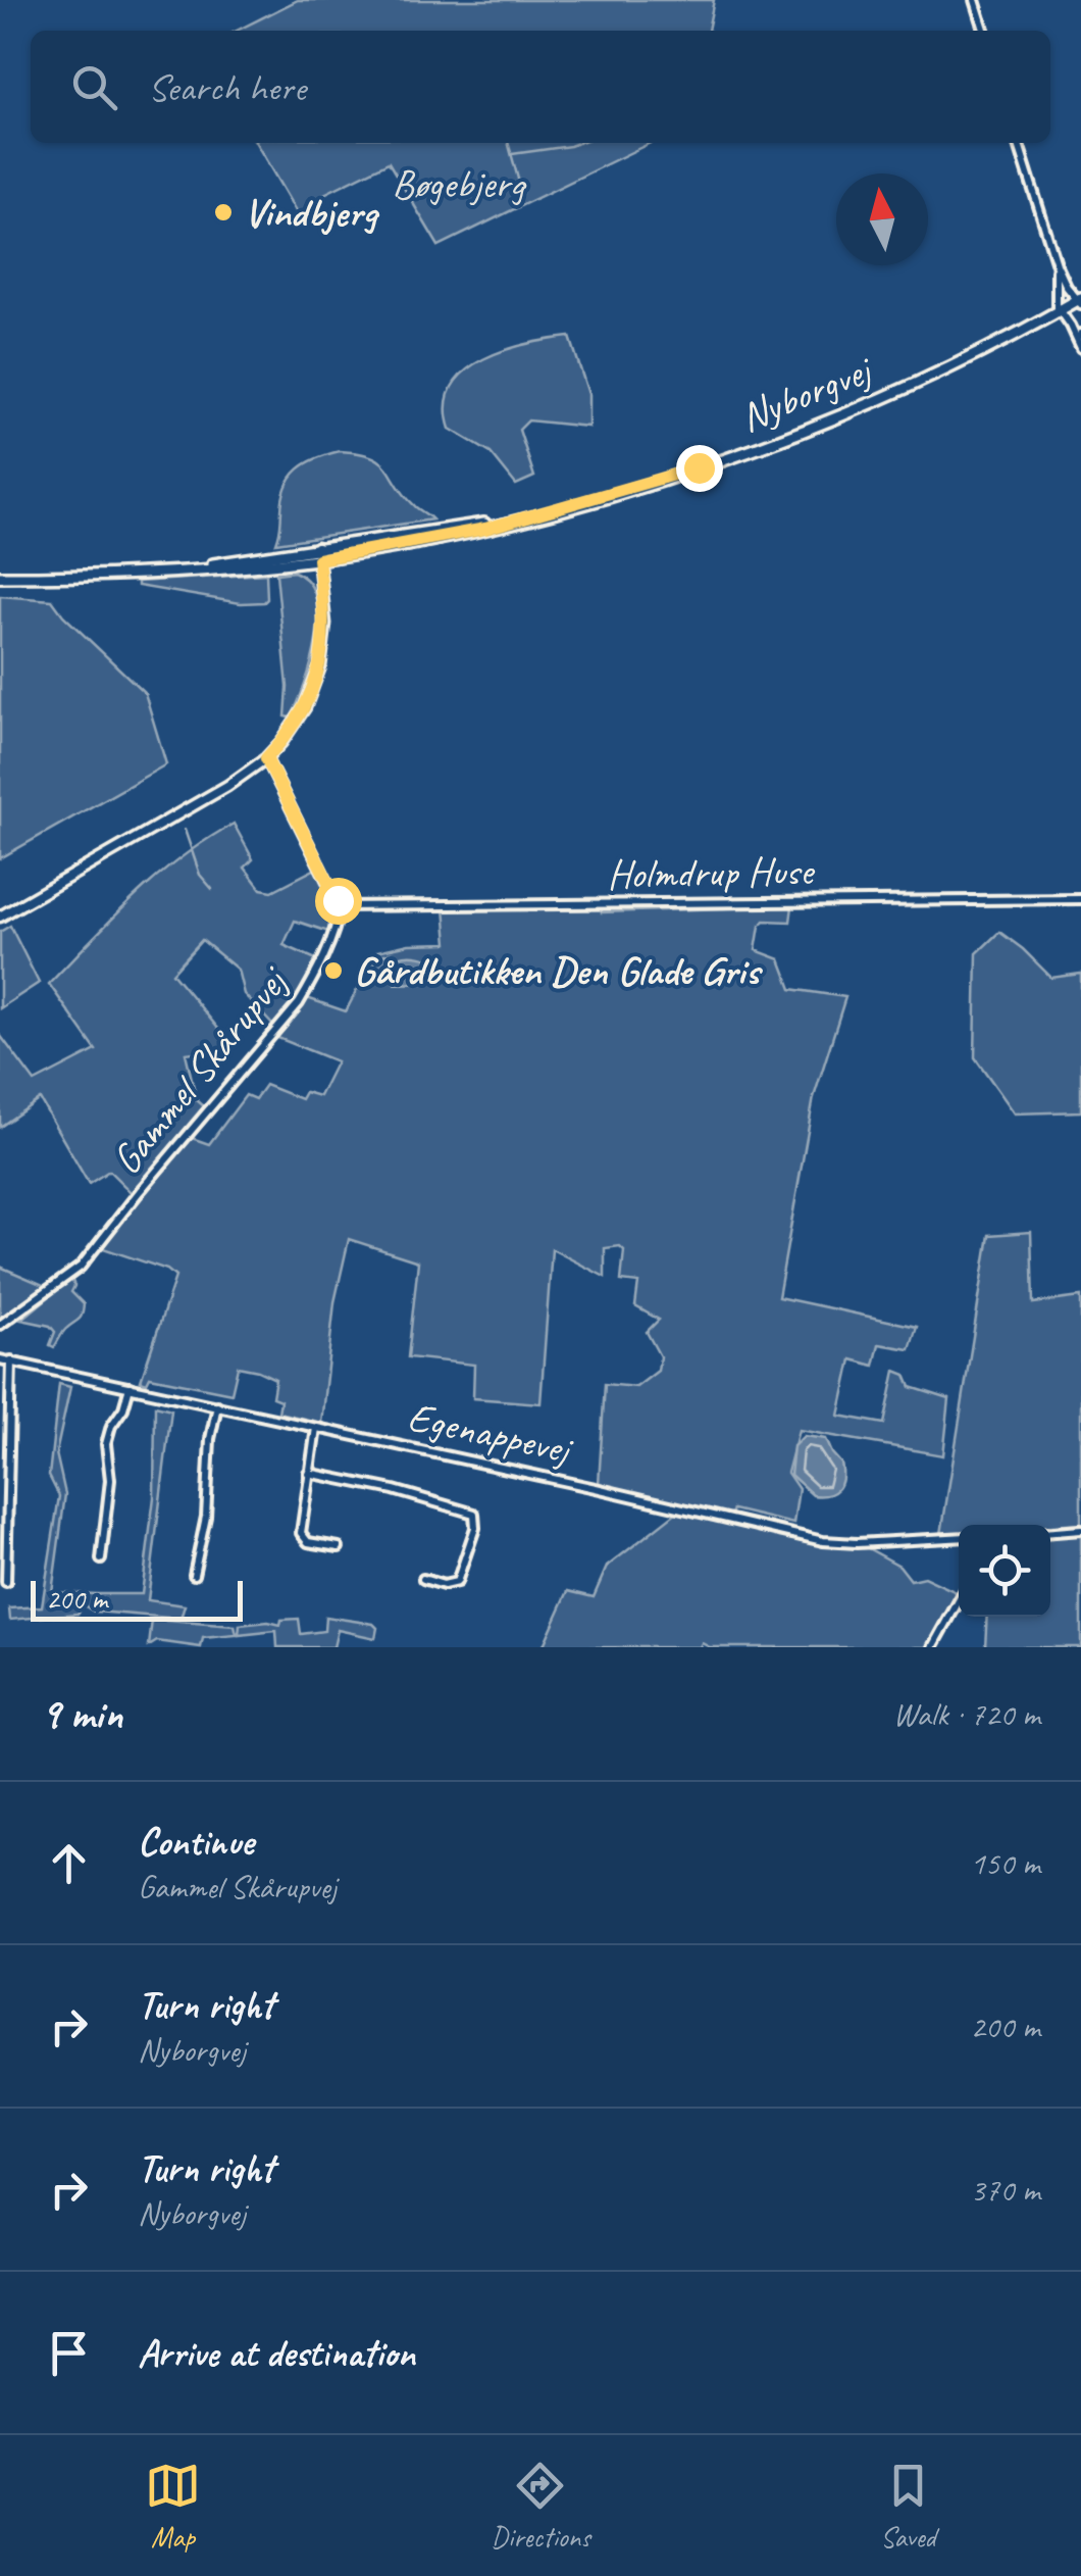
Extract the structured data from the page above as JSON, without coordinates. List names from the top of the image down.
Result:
{
  "streets": {
    "main road": ["Nyborgvej"],
    "street": ["Holmdrup Huse", "Gammel Skårupvej", "Egenappevej"]
  },
  "crossings": [
    ["Holmdrup Huse", "Gammel Skårupvej"]
  ],
  "parks": ["Bøgebjerg"],
  "places": ["Vindbjerg", "Gårdbutikken Den Glade Gris"],
  "scale_bar": "200 m",
  "north": "top",
  "page": {
    "search": "Search here",
    "scale": "200 m",
    "heading": ["9 min", "Walk · 720 m"],
    "list": [
      ["Continue", "Gammel Skårupvej", "150 m"],
      ["Turn right", "Nyborgvej", "200 m"],
      ["Turn right", "Nyborgvej", "370 m"],
      "Arrive at destination"
    ],
    "nav": ["Map", "Directions", "Saved"]
  }
}
